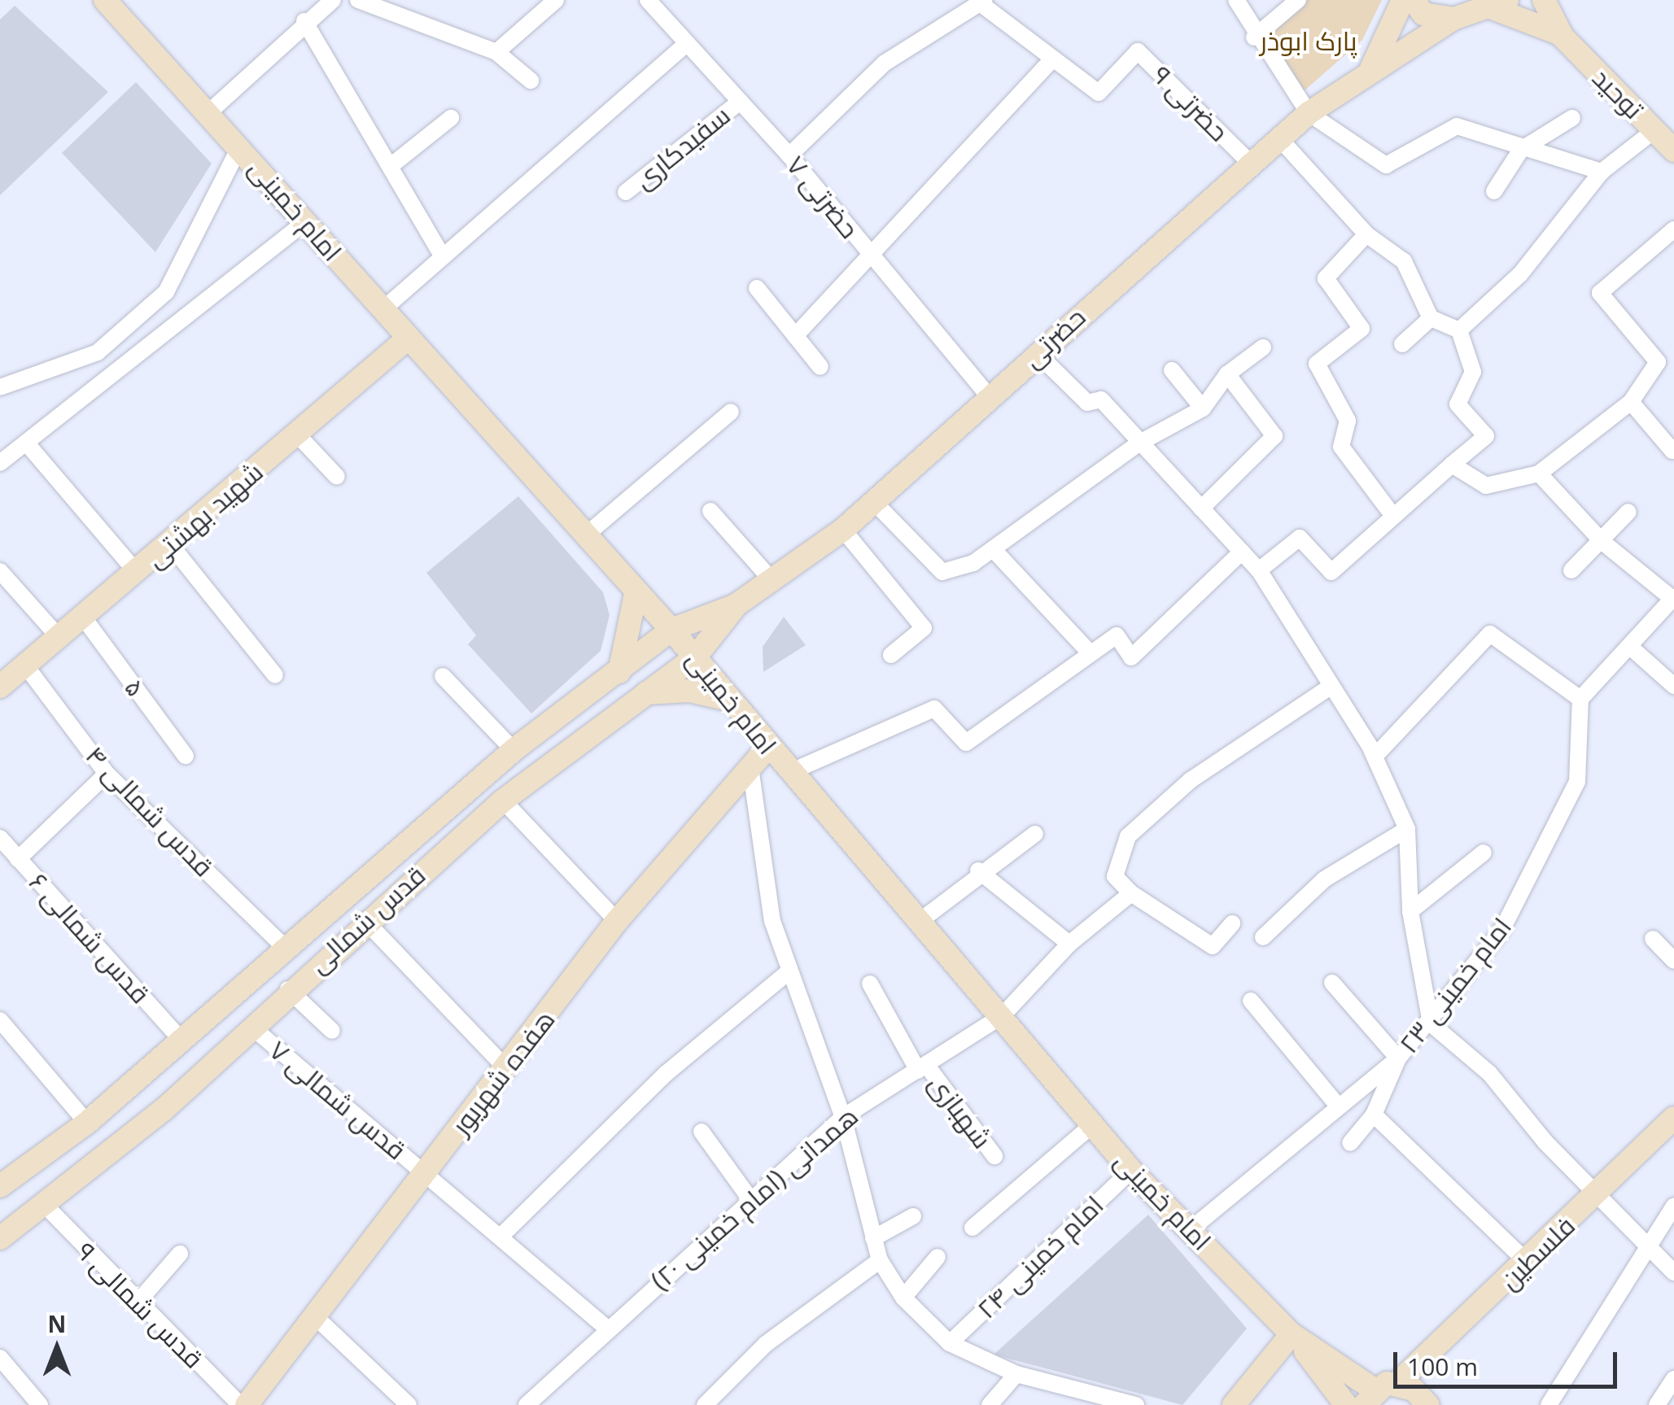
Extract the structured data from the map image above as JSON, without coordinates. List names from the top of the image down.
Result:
{
  "streets": {
    "main road": [
      "توحید",
      "امام خمینی",
      "حضرتی",
      "شهید بهشتی",
      "قدس شمالی",
      "هفده شهریور",
      "فلسطین"
    ],
    "street": [
      "حضرتی ۹",
      "سفیدکاری",
      "حضرتی ۷",
      "۵",
      "قدس شمالی ۴",
      "قدس شمالی ۶",
      "امام خمینی ۲۳",
      "۷ قدس شمالی",
      "شهبازی",
      "همدانی (امام خمینی ۲۰)",
      "امام خمینی ۲۴",
      "قدس شمالی ۹"
    ]
  },
  "crossings": [
    ["توحید", "حضرتی"],
    ["حضرتی ۹", "حضرتی"],
    ["سفیدکاری", "حضرتی ۷"],
    ["حضرتی ۷", "حضرتی"],
    ["امام خمینی", "شهید بهشتی"],
    ["امام خمینی", "قدس شمالی"],
    ["امام خمینی", "امام خمینی ۲۳"],
    ["امام خمینی", "هفده شهریور"],
    ["امام خمینی", "همدانی (امام خمینی ۲۰)"],
    ["امام خمینی", "امام خمینی ۲۴"],
    ["حضرتی", "قدس شمالی"],
    ["شهید بهشتی", "۵"],
    ["شهید بهشتی", "قدس شمالی ۴"],
    ["قدس شمالی ۴", "قدس شمالی"],
    ["قدس شمالی", "قدس شمالی ۶"],
    ["قدس شمالی", "۷ قدس شمالی"],
    ["قدس شمالی", "قدس شمالی ۹"],
    ["هفده شهریور", "۷ قدس شمالی"],
    ["۷ قدس شمالی", "همدانی (امام خمینی ۲۰)"],
    ["شهبازی", "همدانی (امام خمینی ۲۰)"]
  ],
  "parks": ["پارک ابوذر"],
  "scale_bar": "100 m",
  "north": "top"
}
